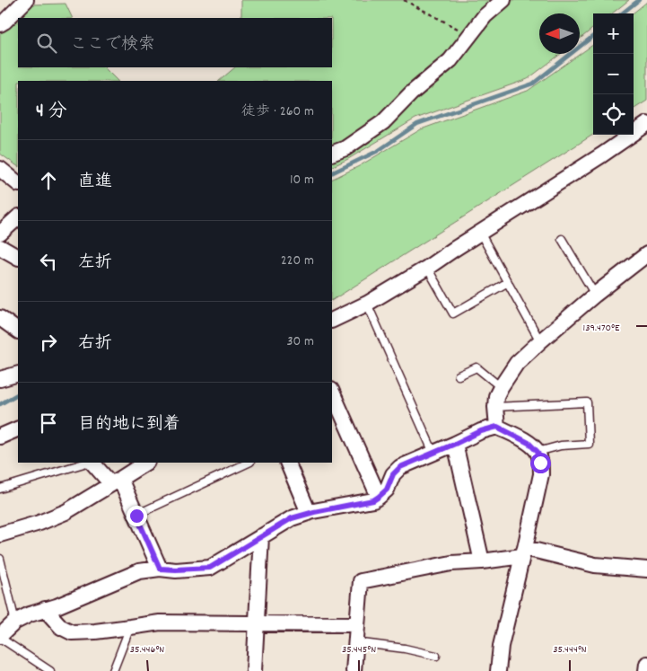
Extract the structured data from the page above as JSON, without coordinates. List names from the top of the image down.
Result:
{
  "north": "left",
  "page": {
    "map_buttons": ["+", "−"],
    "search": "ここで検索",
    "heading": ["4 分", "徒歩 · 260 m"],
    "list": [
      ["直進", "10 m"],
      ["左折", "220 m"],
      ["右折", "30 m"],
      "目的地に到着"
    ]
  },
  "coordinates": [
    "139.470°E",
    "35.446°N",
    "35.445°N",
    "35.444°N"
  ]
}
